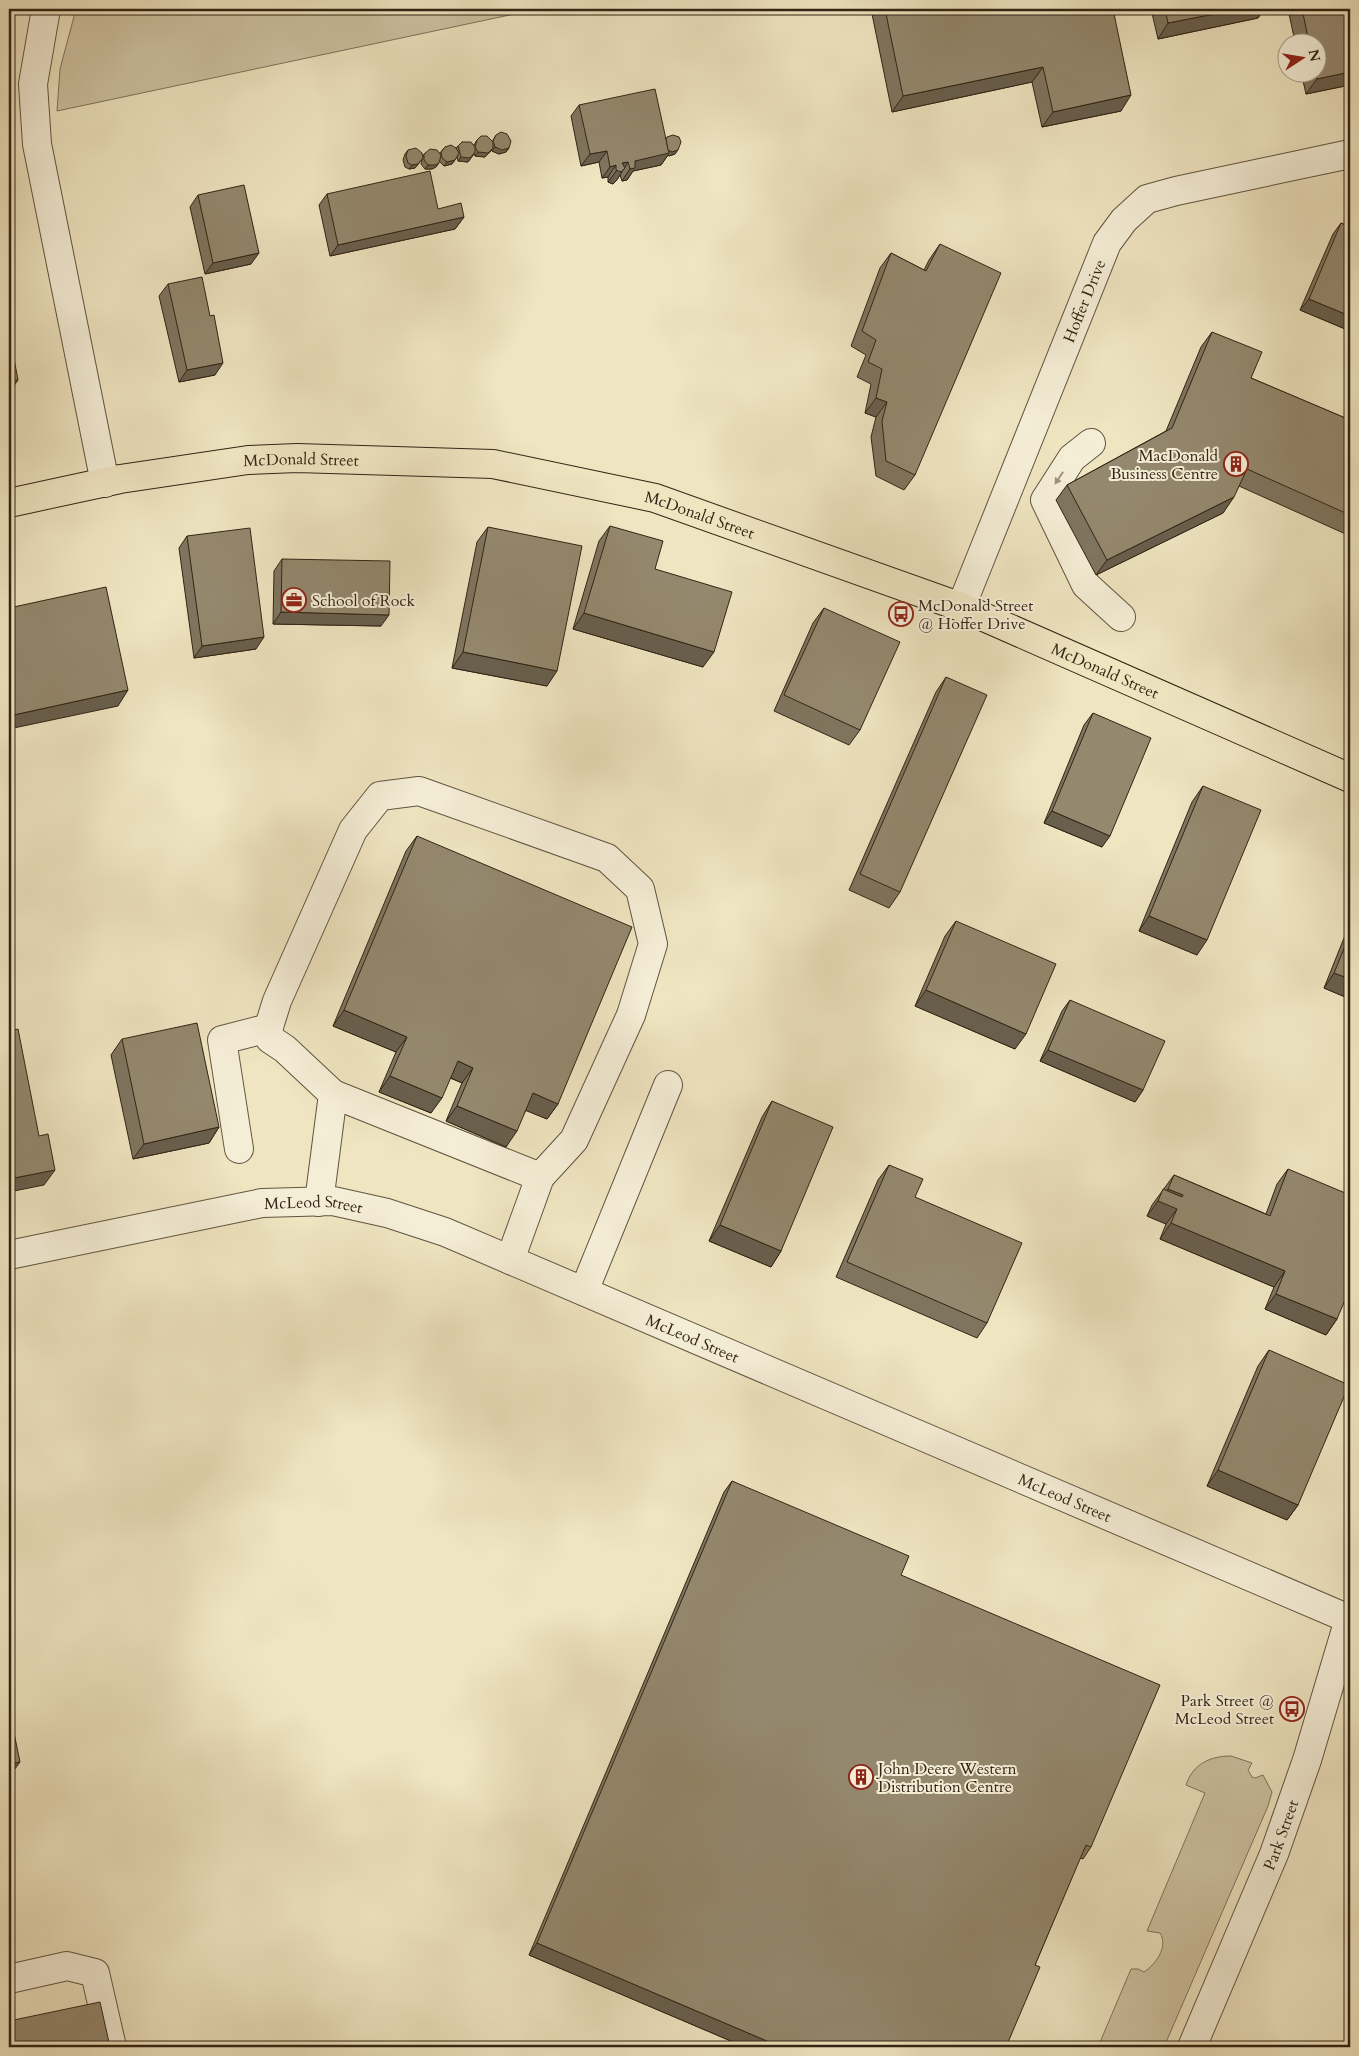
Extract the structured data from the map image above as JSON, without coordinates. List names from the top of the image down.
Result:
{
  "streets": {
    "main road": ["McDonald Street"],
    "street": ["Hoffer Drive", "McLeod Street", "Park Street"]
  },
  "crossings": [
    ["Hoffer Drive", "McDonald Street"],
    ["McLeod Street", "Park Street"]
  ],
  "places": {
    "building": ["MacDonald Business Centre", "John Deere Western Distribution Centre"],
    "office": ["School of Rock"],
    "bus stop": ["McDonald Street @ Hoffer Drive", "Park Street @ McLeod Street"]
  },
  "north": "right"
}
